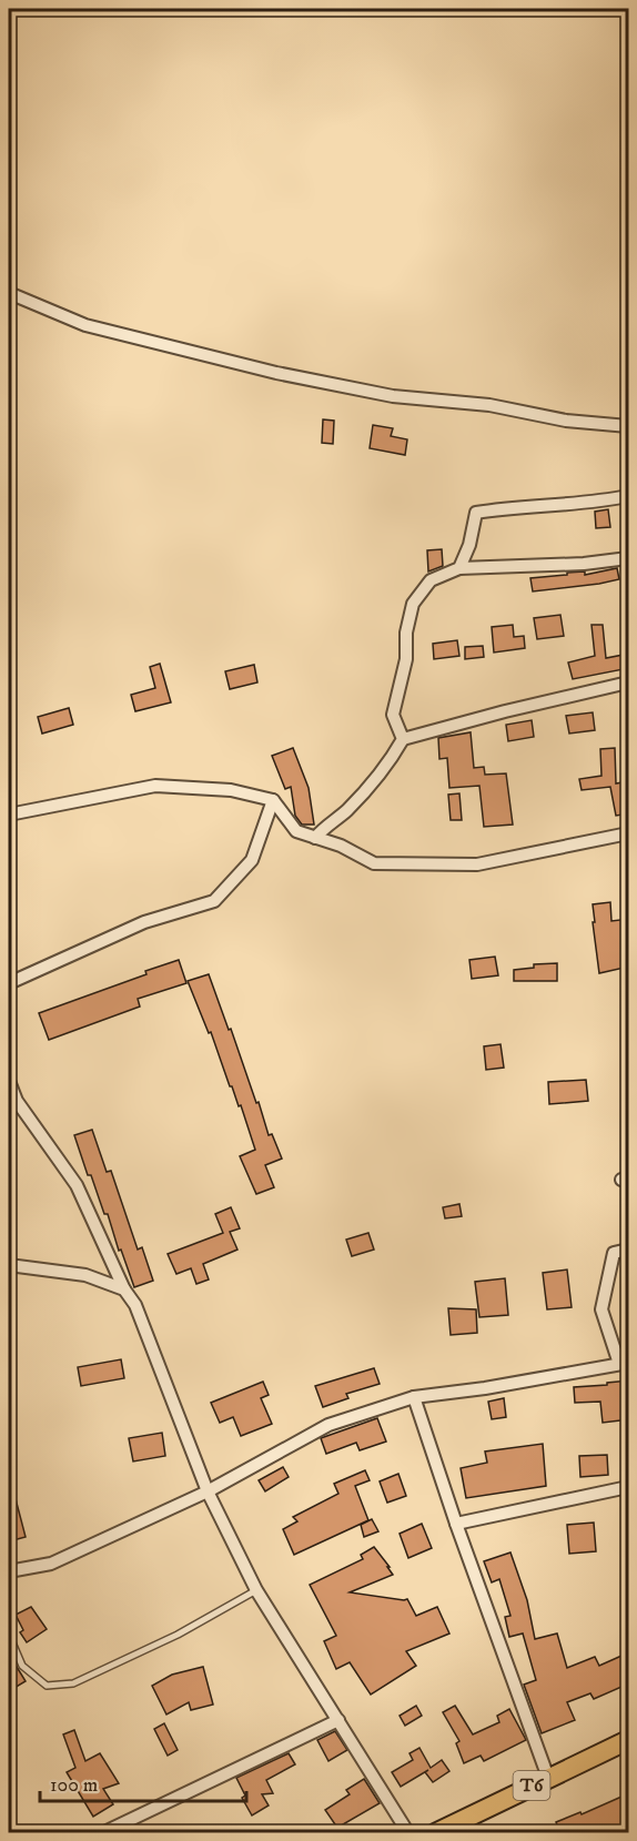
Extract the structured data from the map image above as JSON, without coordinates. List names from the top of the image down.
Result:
{
  "streets": {
    "highway": ["T6"]
  },
  "scale_bar": "100 m"
}
